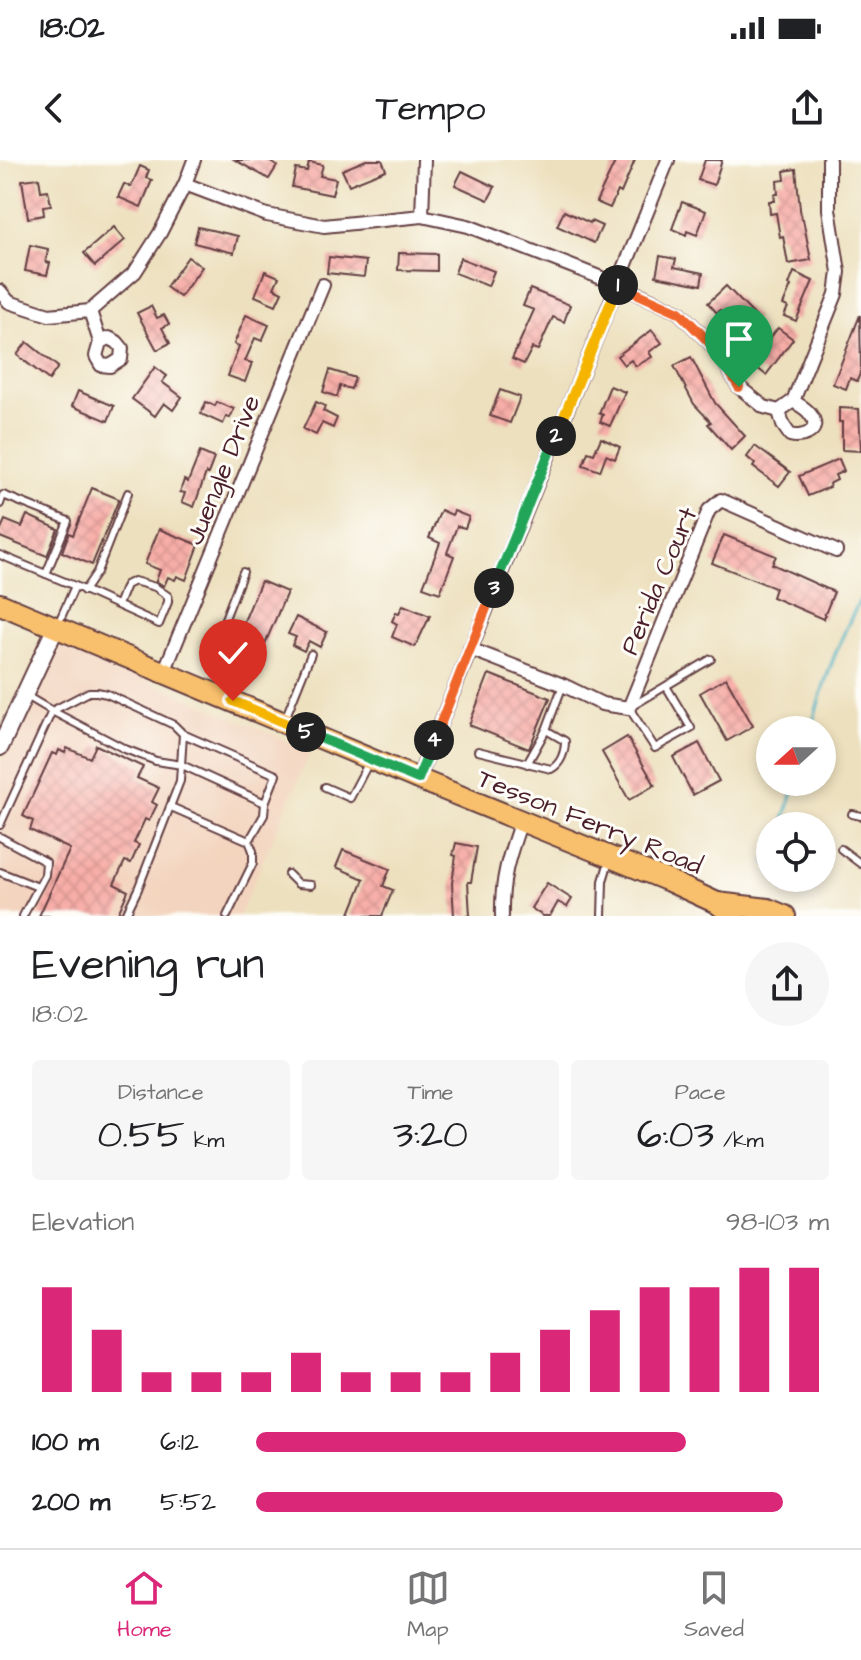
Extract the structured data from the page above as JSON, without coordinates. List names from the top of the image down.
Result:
{
  "streets": {
    "main road": ["Tesson Ferry Road"],
    "street": ["Juengle Drive", "Perida Court"]
  },
  "crossings": [
    ["Juengle Drive", "Tesson Ferry Road"]
  ],
  "north": "left",
  "page": {
    "status": "18:02",
    "header": "Tempo",
    "pins": [
      "1",
      "2",
      "3",
      "5",
      "4"
    ],
    "heading": ["Evening run", "18:02"],
    "stats": [
      ["Distance", "0.55 km"],
      ["Time", "3:20"],
      ["Pace", "6:03 /km"]
    ],
    "chart": ["Elevation", "98–103 m"],
    "list": [
      {
        "name": "100 m",
        "note": "6:12"
      },
      {
        "name": "200 m",
        "note": "5:52"
      }
    ],
    "tabs": ["Home", "Map", "Saved"]
  }
}
